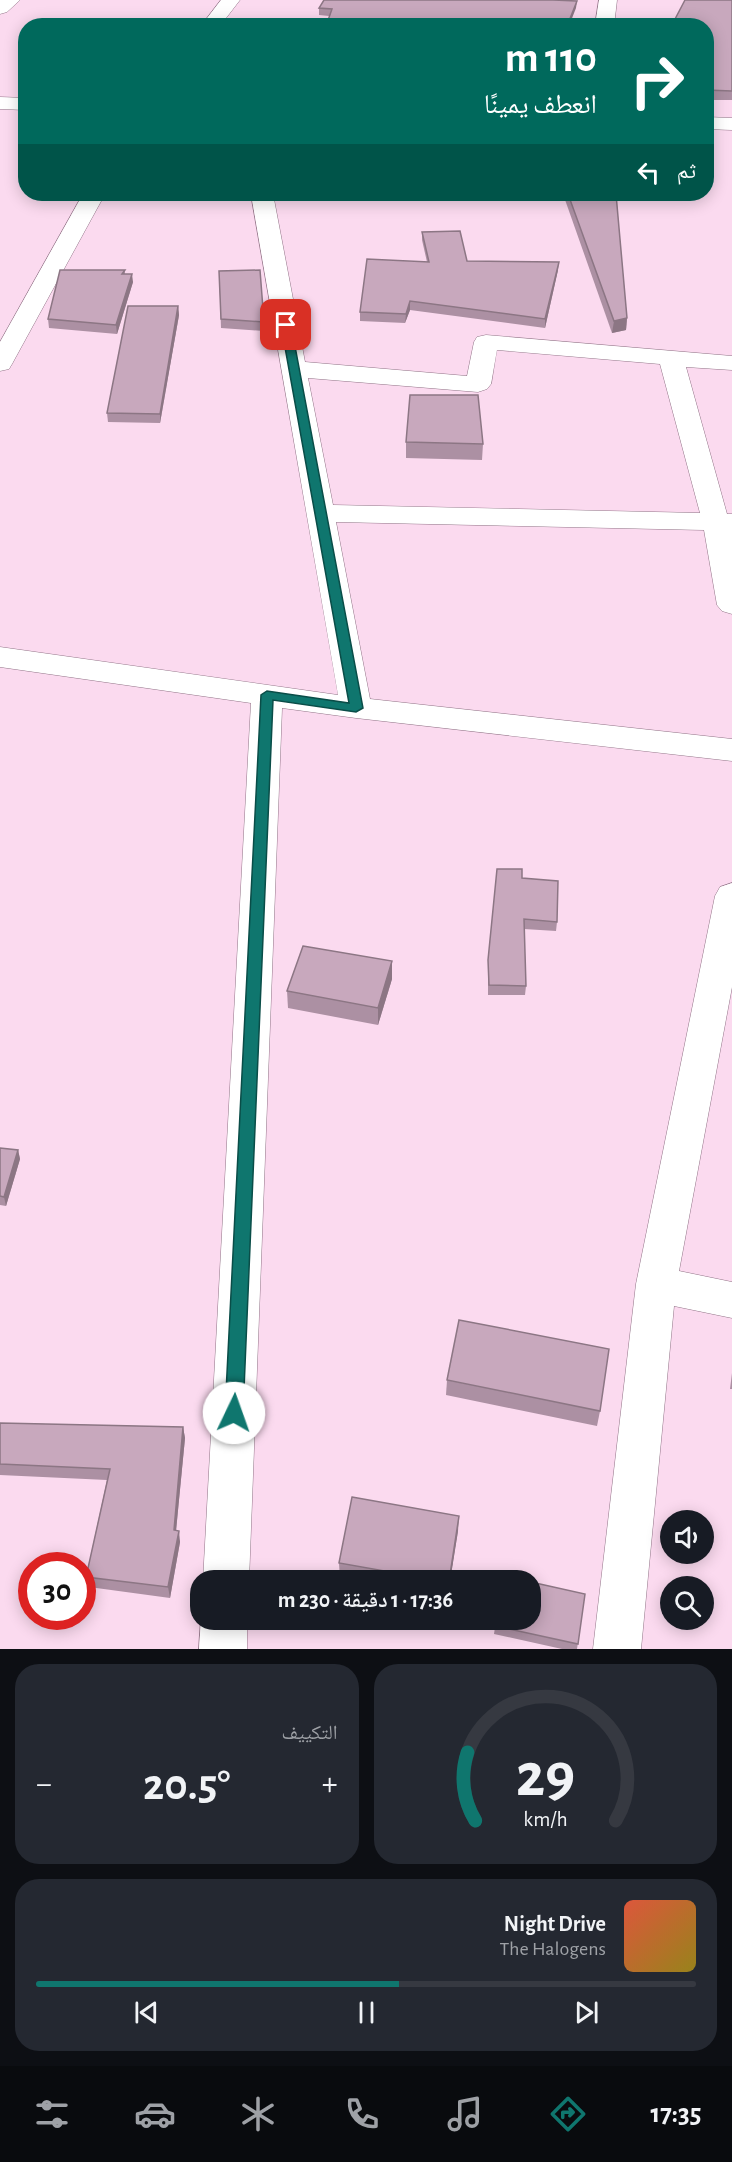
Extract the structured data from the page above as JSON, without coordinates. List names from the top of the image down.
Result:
{
  "page": {
    "turn": ["110 m", "انعطف يمينًا"],
    "then": "ثم",
    "limit": "30",
    "trip": "17:36 · 1 دقيقة · 230 m",
    "tile": "التكييف",
    "heat": ["−", "20.5°", "+"],
    "song": ["Night Drive", "The Halogens"],
    "tabs": "17:35",
    "gauge": ["29", "km/h"]
  }
}
